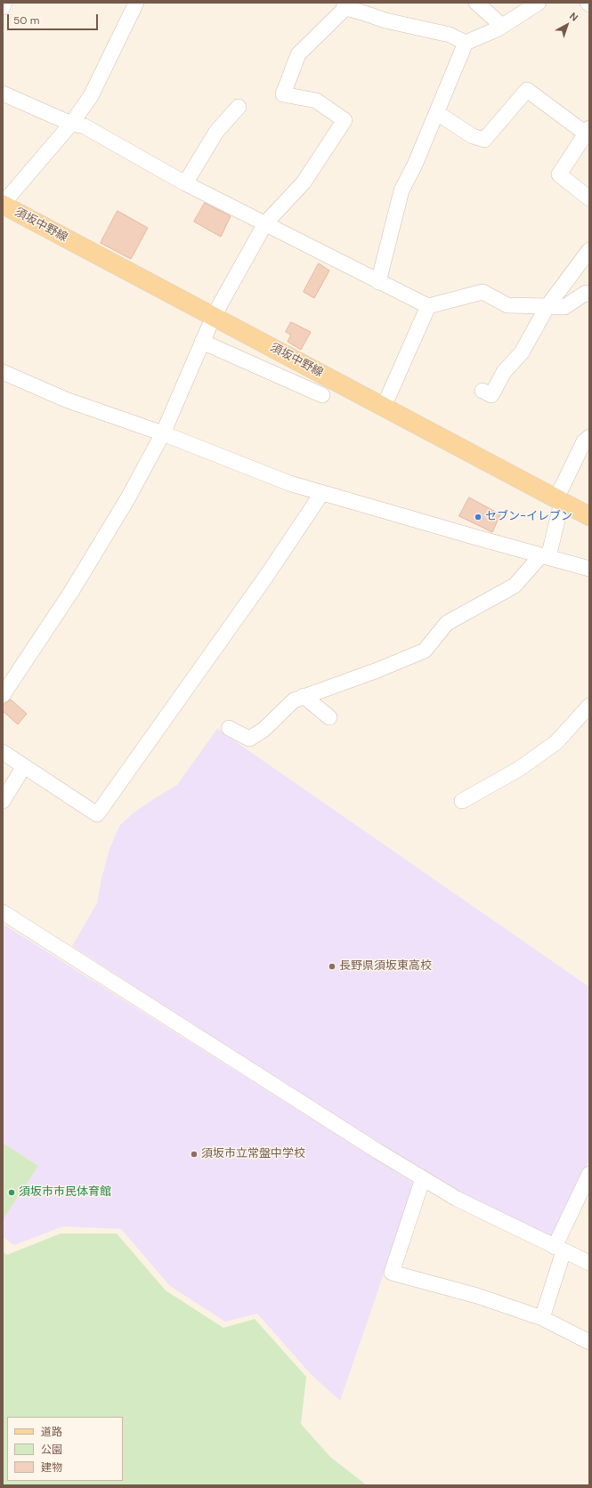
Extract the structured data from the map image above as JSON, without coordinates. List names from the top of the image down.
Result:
{
  "streets": {
    "main road": ["須坂中野線"]
  },
  "places": [
    "セブン-イレブン",
    "長野県須坂東高校",
    "須坂市立常盤中学校",
    "須坂市市民体育館"
  ],
  "legend": ["道路", "公園", "建物"],
  "scale_bar": "50 m",
  "north": "top right"
}
